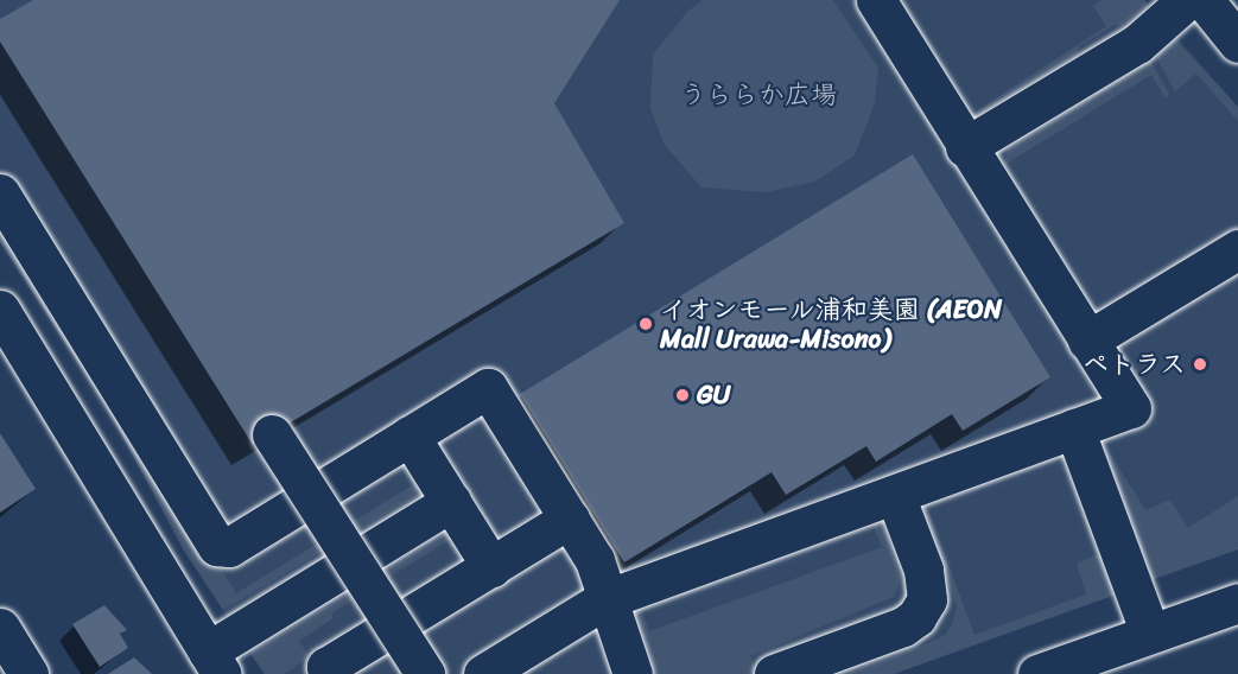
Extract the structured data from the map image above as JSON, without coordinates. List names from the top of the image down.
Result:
{
  "parks": ["うららか広場"],
  "places": ["イオンモール浦和美園 (AEON Mall Urawa-Misono)", "ペトラス", "GU"]
}
